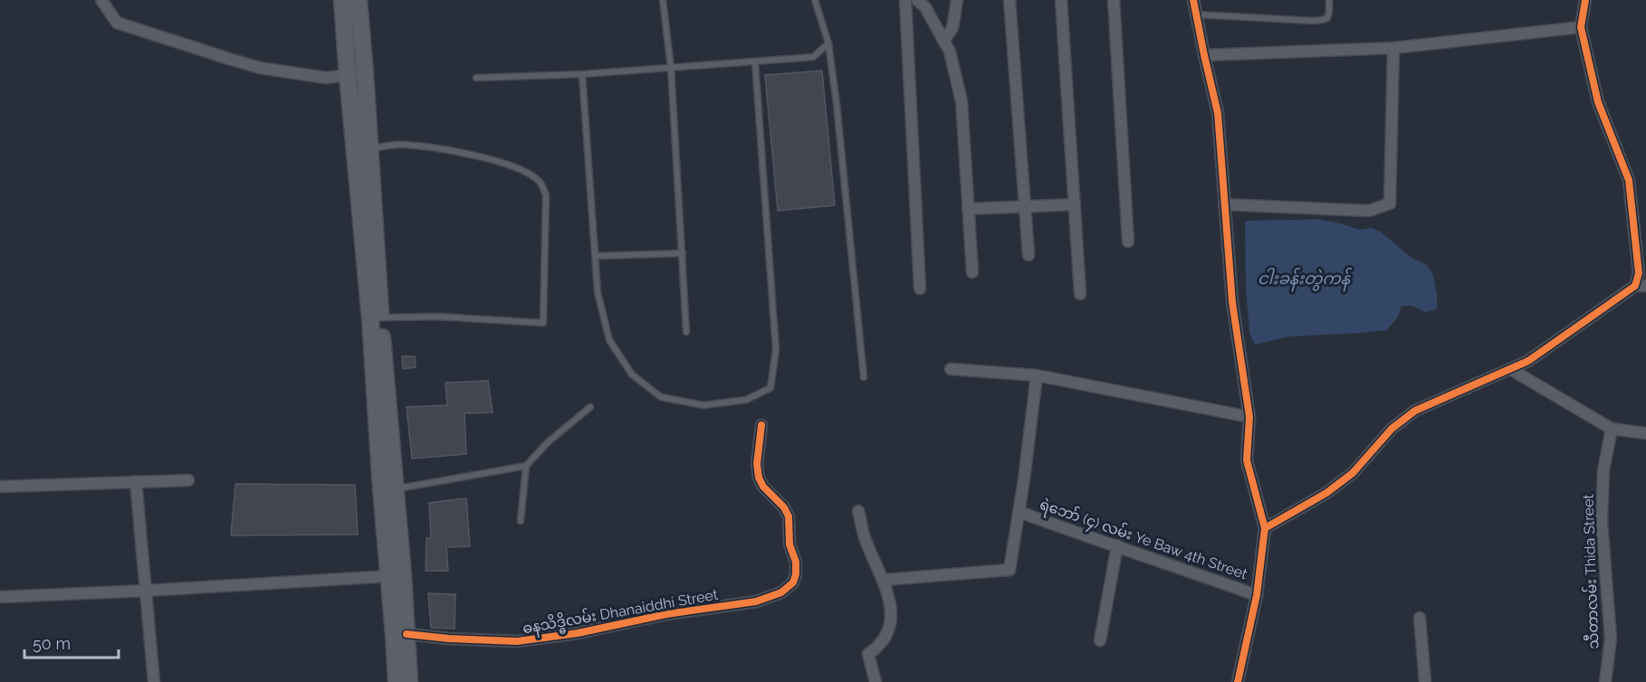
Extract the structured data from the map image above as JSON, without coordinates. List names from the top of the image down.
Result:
{
  "streets": {
    "street": ["ရဲဘော် (၄) လမ်း Ye Baw 4th Street", "သီတာလမ်း Thida Street", "ဓနသိဒ္ဓိလမ်း Dhanaiddhi Street"]
  },
  "water": ["ငါးခန်းတွဲကန်"],
  "scale_bar": "50 m"
}
